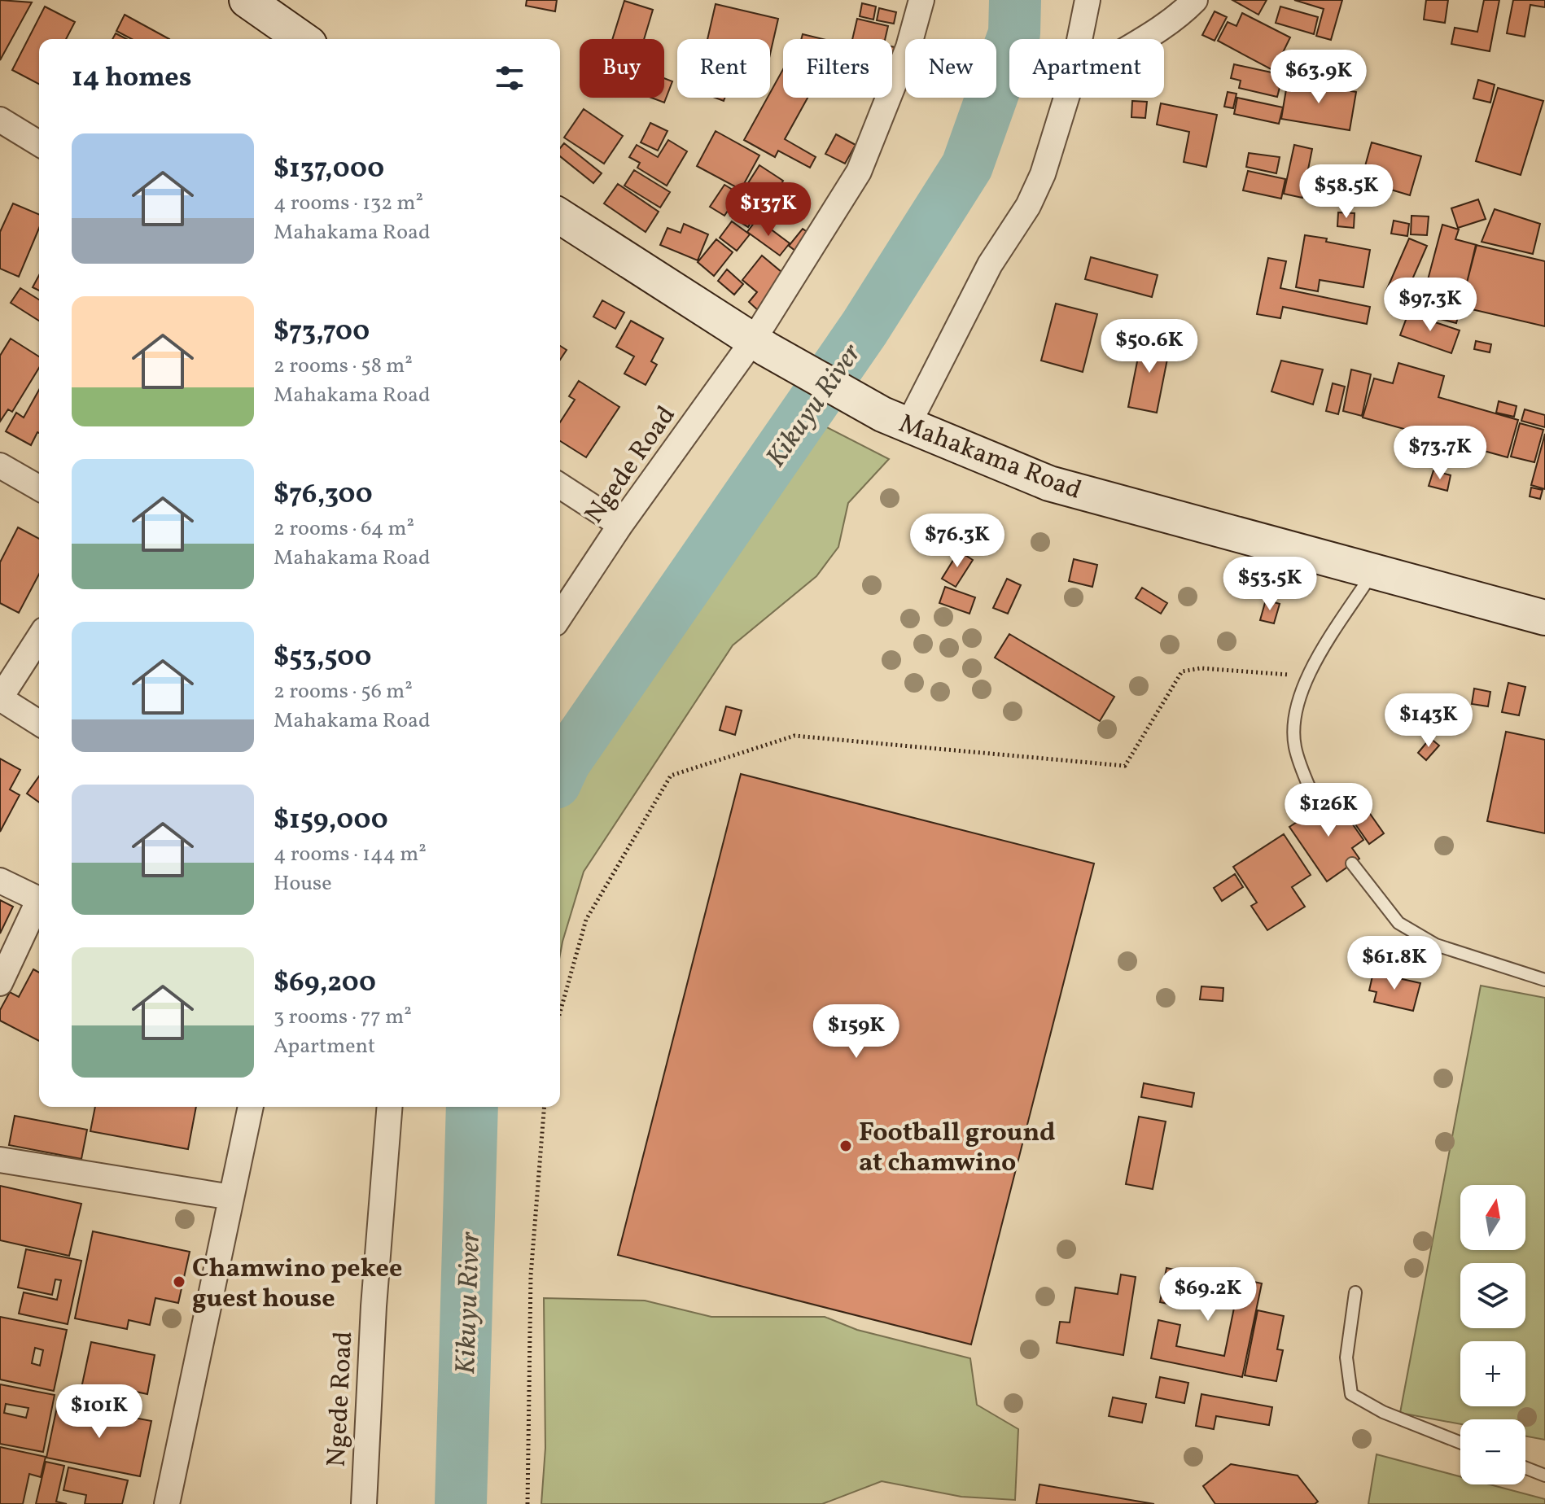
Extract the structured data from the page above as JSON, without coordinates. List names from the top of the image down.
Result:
{
  "streets": {
    "street": ["Mahakama Road", "Ngede Road"]
  },
  "crossings": [
    ["Mahakama Road", "Ngede Road"]
  ],
  "water": ["Kikuyu River"],
  "places": ["Football ground at chamwino", "Chamwino pekee guest house"],
  "north": "top",
  "page": {
    "chip": [
      "Buy",
      "Rent",
      "Filters",
      "New",
      "Apartment"
    ],
    "heading": "14 homes",
    "price": [
      "$63.9K",
      "$58.5K",
      "$137K",
      "$97.3K",
      "$50.6K",
      "$73.7K",
      "$76.3K",
      "$53.5K",
      "$143K",
      "$126K",
      "$61.8K",
      "$159K",
      "$69.2K",
      "$101K"
    ],
    "list": [
      {
        "name": "$137,000",
        "note": "4 rooms · 132 m² · Mahakama Road"
      },
      {
        "name": "$73,700",
        "note": "2 rooms · 58 m² · Mahakama Road"
      },
      {
        "name": "$76,300",
        "note": "2 rooms · 64 m² · Mahakama Road"
      },
      {
        "name": "$53,500",
        "note": "2 rooms · 56 m² · Mahakama Road"
      },
      {
        "name": "$159,000",
        "note": "4 rooms · 144 m² · House"
      },
      {
        "name": "$69,200",
        "note": "3 rooms · 77 m² · Apartment"
      }
    ],
    "map_buttons": ["+", "−"]
  }
}
